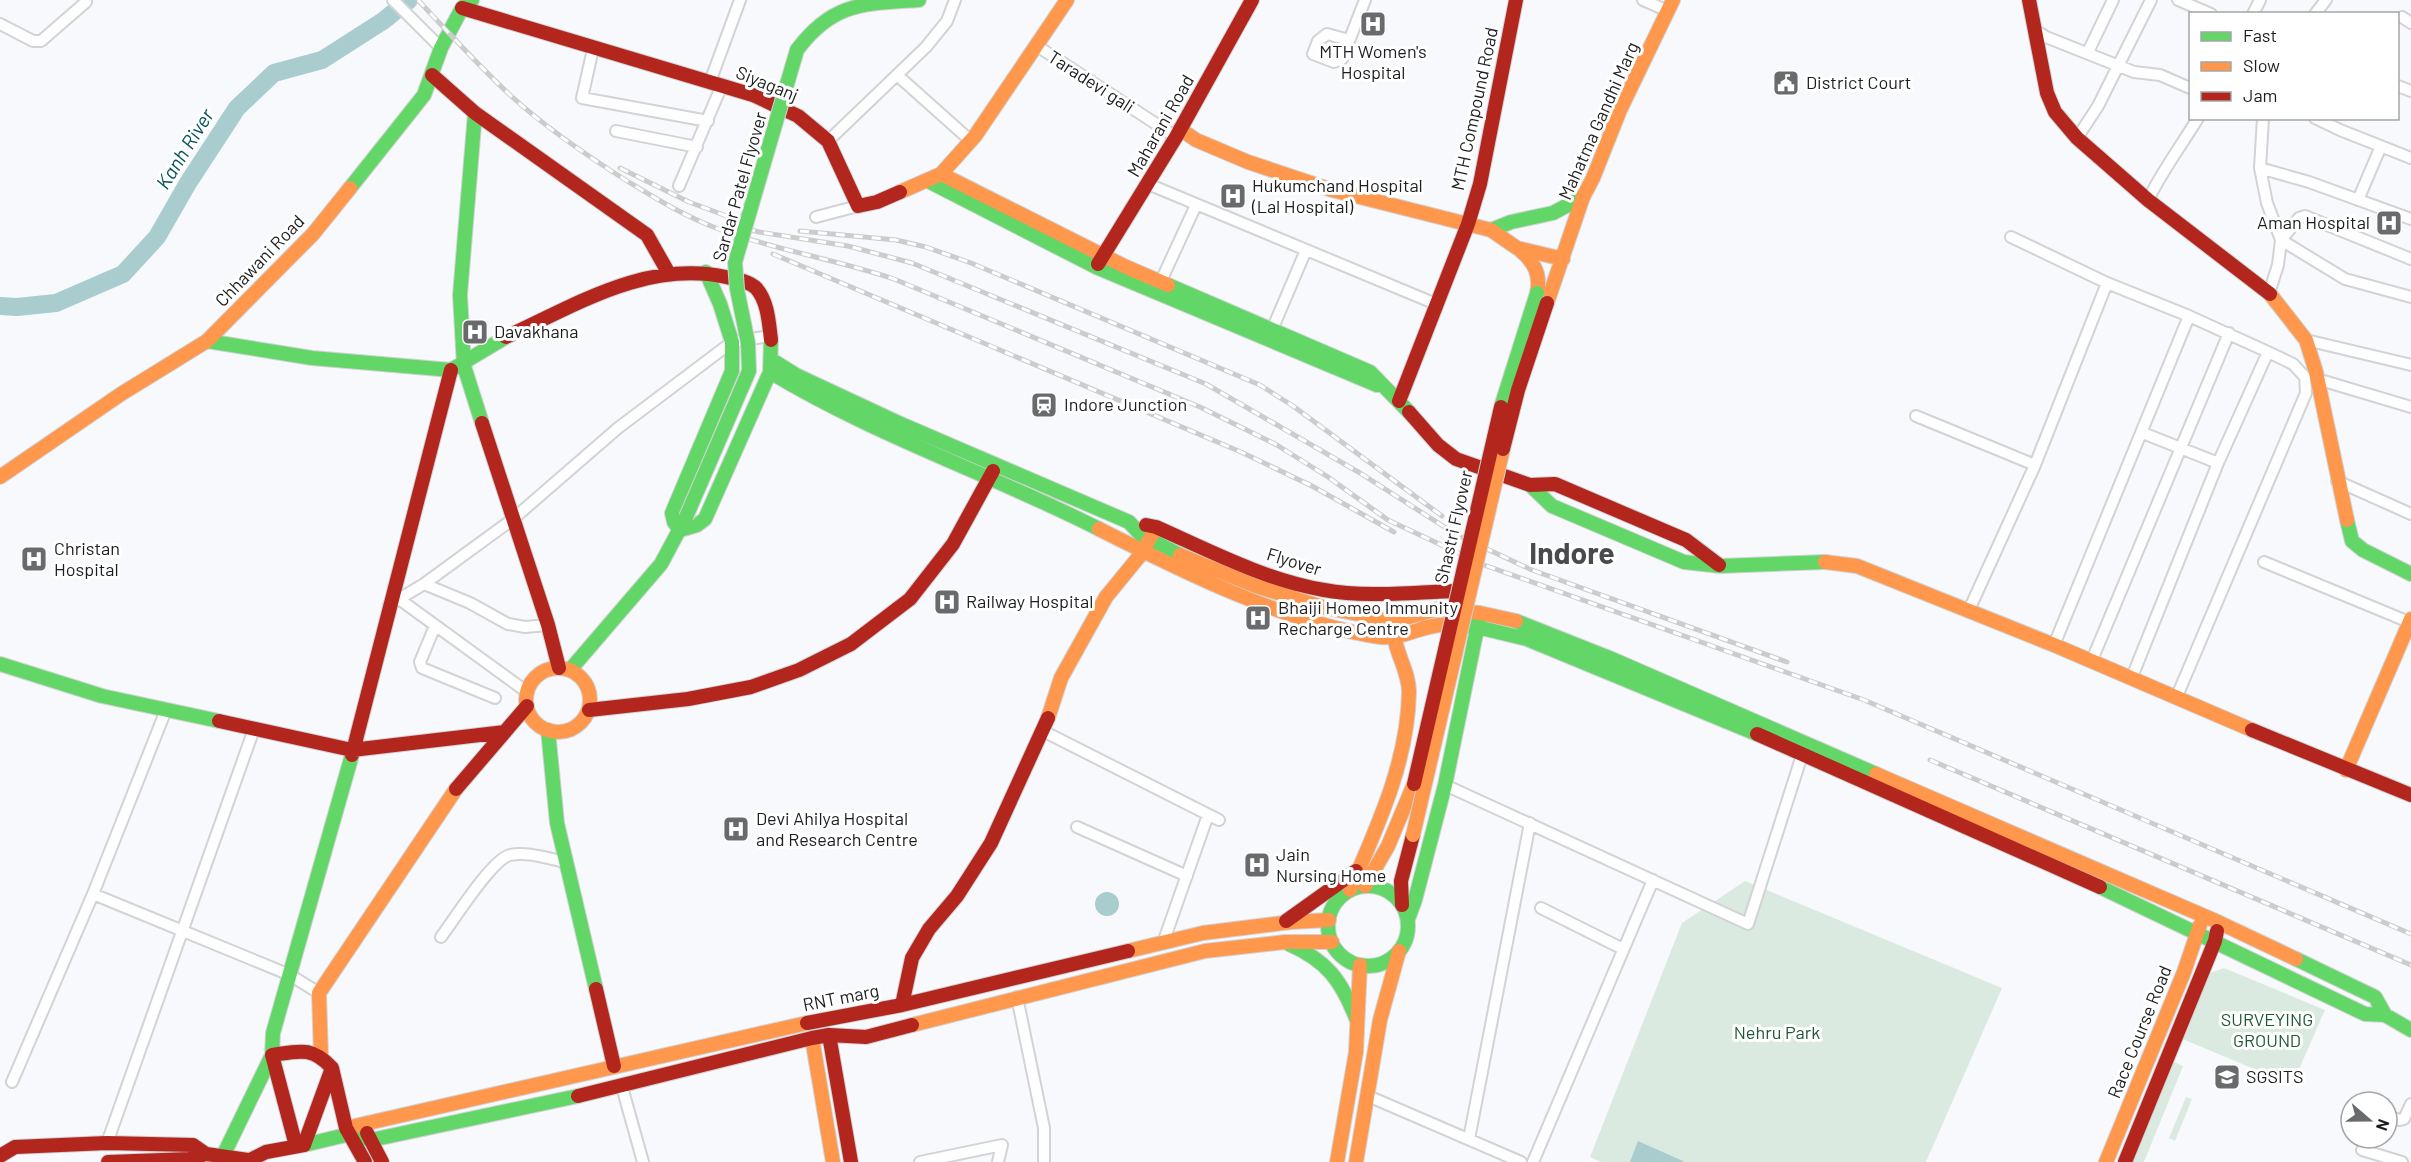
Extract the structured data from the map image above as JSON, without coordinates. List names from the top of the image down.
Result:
{
  "streets": {
    "street": [
      "Taradevi gali",
      "Siyaganj",
      "MTH Compound Road",
      "Mahatma Gandhi Marg",
      "Maharani Road",
      "Sardar Patel Flyover",
      "Chhawani Road",
      "Shastri Flyover",
      "Flyover",
      "RNT marg",
      "Race Course Road"
    ]
  },
  "crossings": [
    ["Taradevi gali", "Maharani Road"],
    ["Siyaganj", "Chhawani Road"],
    ["Mahatma Gandhi Marg", "Shastri Flyover"],
    ["Shastri Flyover", "Flyover"],
    ["Shastri Flyover", "RNT marg"]
  ],
  "districts": ["Indore"],
  "water": ["Kanh River"],
  "parks": ["SURVEYING GROUND", "Nehru Park"],
  "places": {
    "hospital": [
      "MTH Women's Hospital",
      "Hukumchand Hospital (Lal Hospital)",
      "Aman Hospital",
      "Davakhana",
      "Christan Hospital",
      "Railway Hospital",
      "Bhaiji Homeo Immunity Recharge Centre",
      "Devi Ahilya Hospital and Research Centre",
      "Jain Nursing Home"
    ],
    "public building": ["District Court"],
    "station": ["Indore Junction"],
    "school or university": ["SGSITS"]
  },
  "legend": ["Fast", "Slow", "Jam"],
  "north": "right"
}
